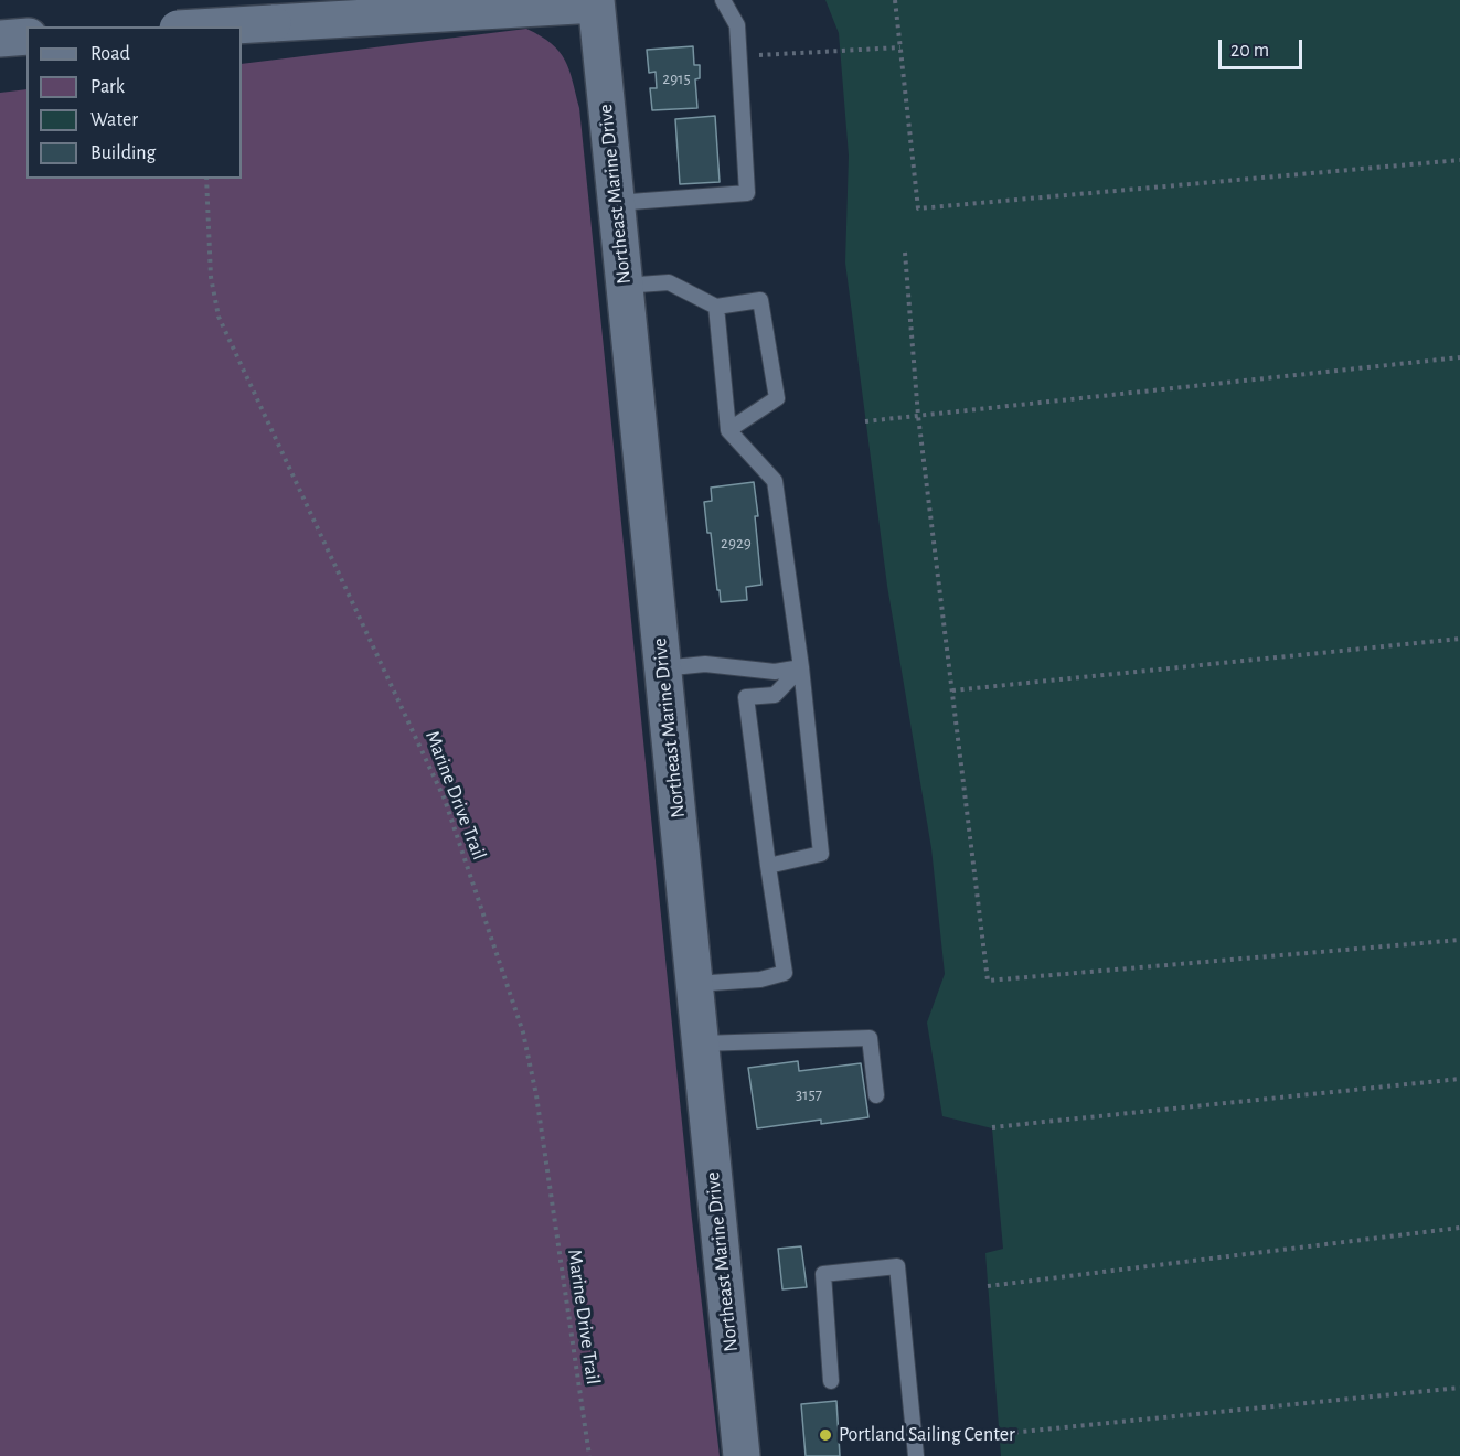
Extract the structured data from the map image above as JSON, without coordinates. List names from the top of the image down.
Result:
{
  "streets": {
    "main road": ["Northeast Marine Drive"],
    "path": ["Marine Drive Trail"]
  },
  "places": ["Portland Sailing Center"],
  "house_numbers": ["2915", "2929", "3157"],
  "legend": [
    "Road",
    "Park",
    "Water",
    "Building"
  ],
  "scale_bar": "20 m"
}
